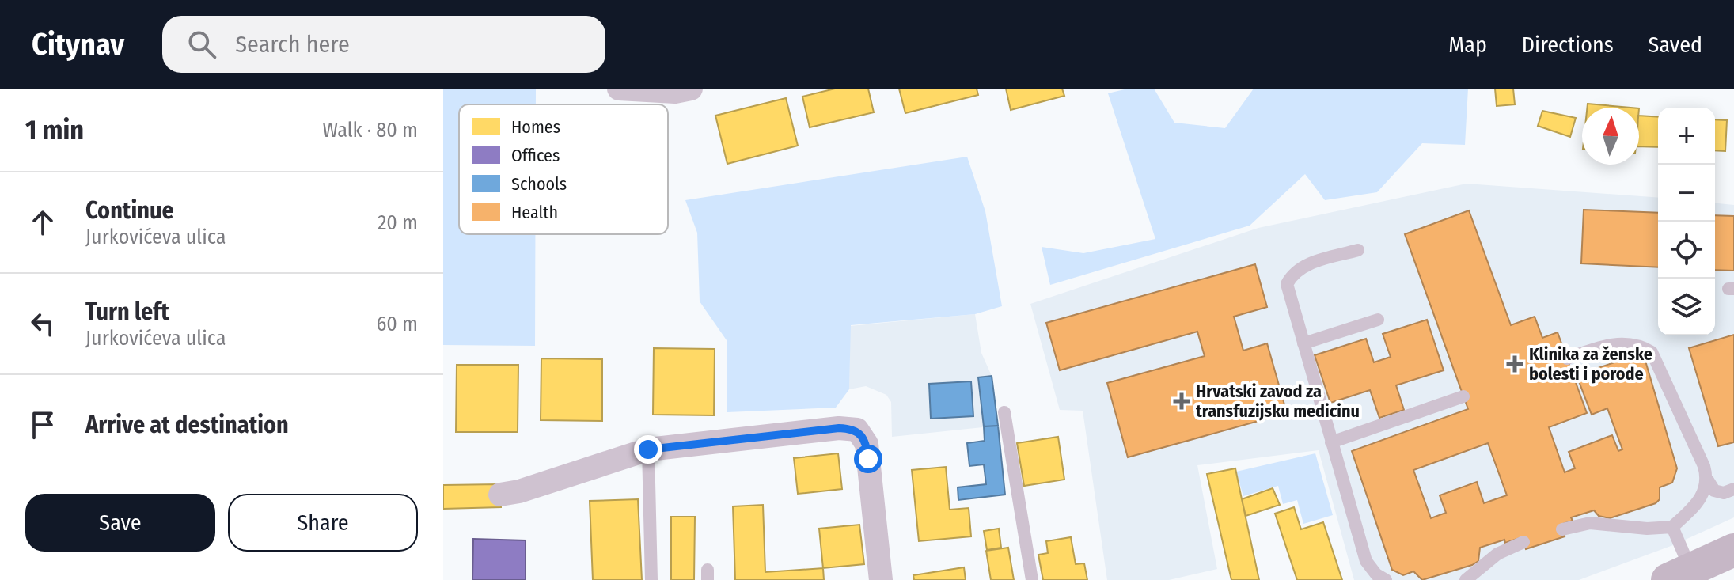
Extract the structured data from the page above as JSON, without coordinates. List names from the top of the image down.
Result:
{
  "places": {
    "health": ["Klinika za ženske bolesti i porode", "Hrvatski zavod za transfuzijsku medicinu"]
  },
  "legend": [
    "Homes",
    "Offices",
    "Schools",
    "Health"
  ],
  "north": "top",
  "page": {
    "header": "Citynav",
    "search": "Search here",
    "nav": ["Map", "Directions", "Saved"],
    "heading": ["1 min", "Walk · 80 m"],
    "map_buttons": ["+", "−"],
    "list": [
      ["Continue", "Jurkovićeva ulica", "20 m"],
      ["Turn left", "Jurkovićeva ulica", "60 m"],
      "Arrive at destination"
    ],
    "buttons": ["Save", "Share"]
  }
}
